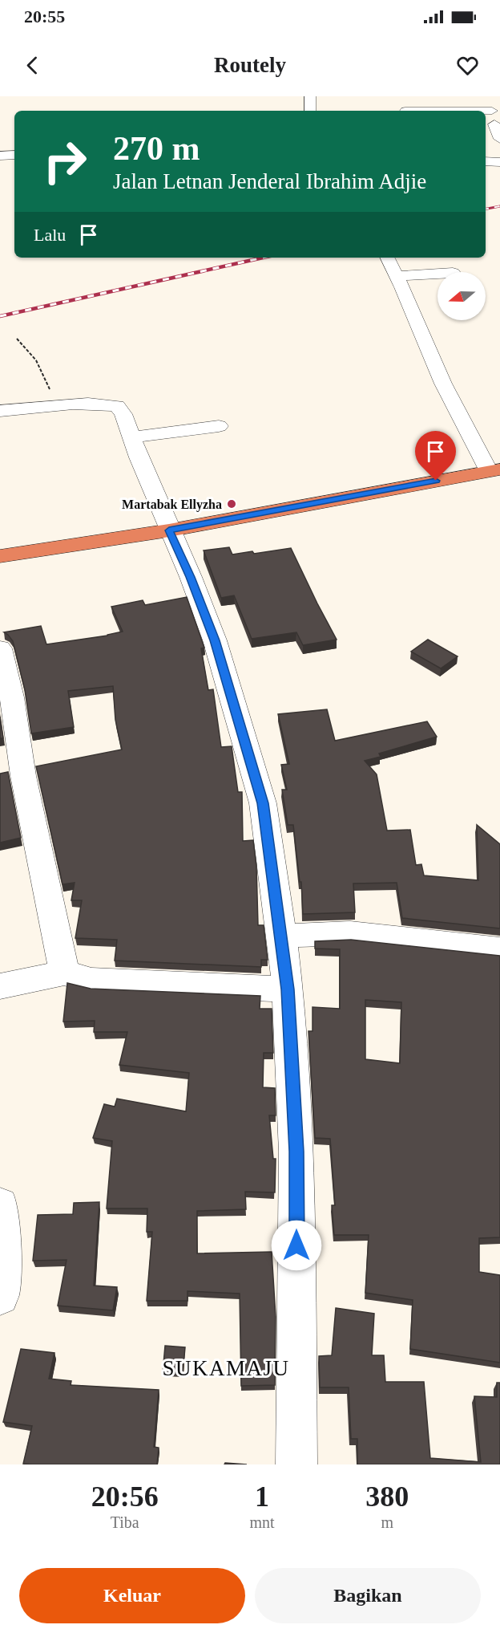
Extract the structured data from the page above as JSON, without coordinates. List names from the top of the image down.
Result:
{
  "districts": ["SUKAMAJU"],
  "places": ["Martabak Ellyzha"],
  "north": "left",
  "page": {
    "status": "20:55",
    "header": "Routely",
    "turn": ["270 m", "Jalan Letnan Jenderal Ibrahim Adjie"],
    "then": "Lalu",
    "eta": [
      "20:56",
      "Tiba",
      "1",
      "mnt",
      "380",
      "m"
    ],
    "buttons": ["Keluar", "Bagikan"]
  }
}
